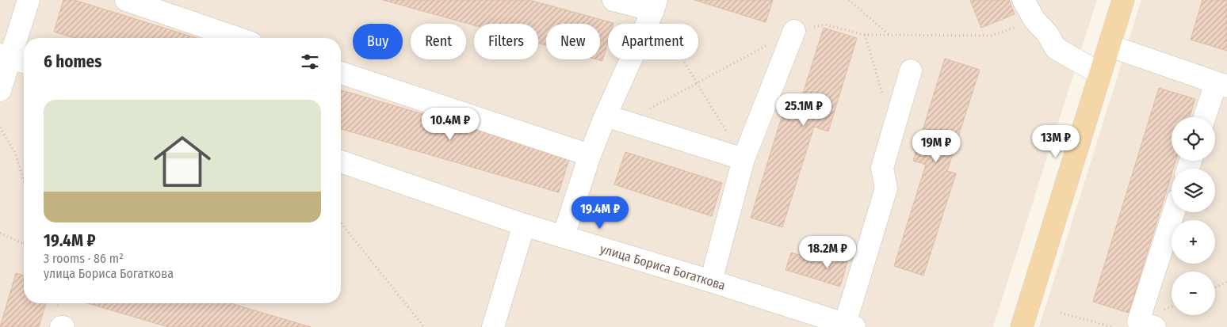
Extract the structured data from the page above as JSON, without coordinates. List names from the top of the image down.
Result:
{
  "streets": {
    "street": ["улица Бориса Богаткова"]
  },
  "page": {
    "chip": [
      "Buy",
      "Rent",
      "Filters",
      "New",
      "Apartment"
    ],
    "heading": "6 homes",
    "list": [
      {
        "name": "19.4M ₽",
        "note": "3 rooms · 86 m² · улица Бориса Богаткова"
      }
    ],
    "price": [
      "25.1M ₽",
      "10.4M ₽",
      "13M ₽",
      "19M ₽",
      "19.4M ₽",
      "18.2M ₽"
    ],
    "map_buttons": ["+", "−"]
  }
}
